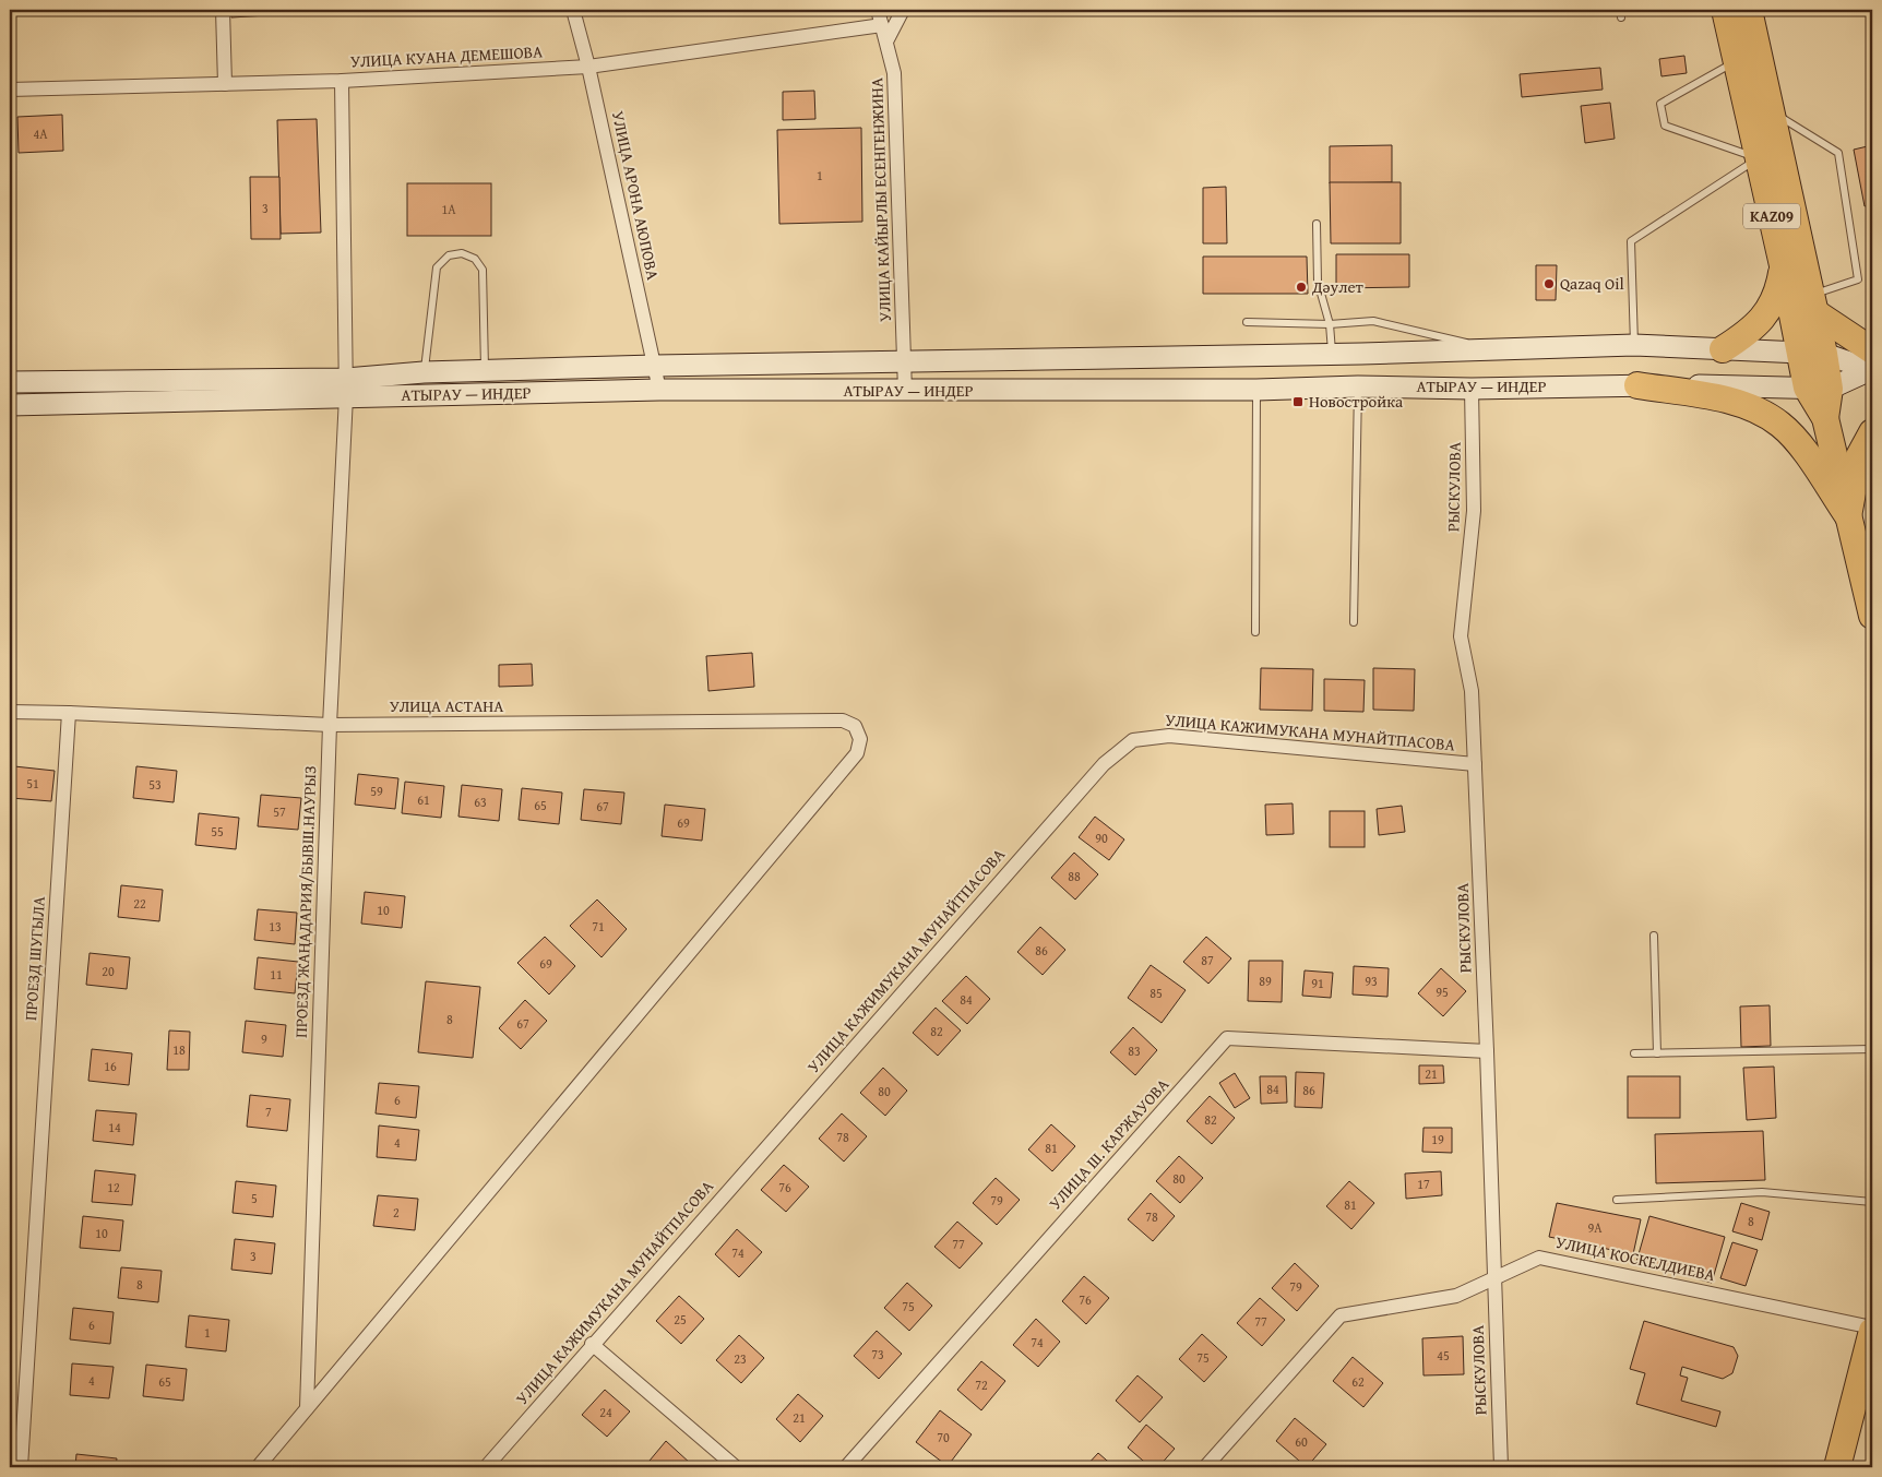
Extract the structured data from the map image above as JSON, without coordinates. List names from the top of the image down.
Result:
{
  "streets": {
    "highway": ["KAZ09"],
    "main road": ["АТЫРАУ — ИНДЕР"],
    "street": [
      "УЛИЦА КУАНА ДЕМЕШОВА",
      "УЛИЦА АРОНА АЮПОВА",
      "УЛИЦА КАЙЫРЛЫ ЕСЕНГЕНЖИНА",
      "РЫСКУЛОВА",
      "УЛИЦА АСТАНА",
      "УЛИЦА КАЖИМУКАНА МУНАЙТПАСОВА",
      "ПРОЕЗД ЖАҢАДАРИЯ/БЫВШ.НАУРЫЗ",
      "ПРОЕЗД ШУГЫЛА",
      "УЛИЦА Ш. КАРЖАУОВА",
      "УЛИЦА КОСКЕЛДИЕВА"
    ]
  },
  "crossings": [
    ["УЛИЦА КУАНА ДЕМЕШОВА", "УЛИЦА АРОНА АЮПОВА"],
    ["УЛИЦА КУАНА ДЕМЕШОВА", "УЛИЦА КАЙЫРЛЫ ЕСЕНГЕНЖИНА"],
    ["УЛИЦА КУАНА ДЕМЕШОВА", "ПРОЕЗД ЖАҢАДАРИЯ/БЫВШ.НАУРЫЗ"],
    ["УЛИЦА АРОНА АЮПОВА", "АТЫРАУ — ИНДЕР"],
    ["УЛИЦА КАЙЫРЛЫ ЕСЕНГЕНЖИНА", "АТЫРАУ — ИНДЕР"],
    ["KAZ09", "АТЫРАУ — ИНДЕР"],
    ["АТЫРАУ — ИНДЕР", "РЫСКУЛОВА"],
    ["АТЫРАУ — ИНДЕР", "ПРОЕЗД ЖАҢАДАРИЯ/БЫВШ.НАУРЫЗ"],
    ["РЫСКУЛОВА", "УЛИЦА КАЖИМУКАНА МУНАЙТПАСОВА"],
    ["РЫСКУЛОВА", "УЛИЦА Ш. КАРЖАУОВА"],
    ["РЫСКУЛОВА", "УЛИЦА КОСКЕЛДИЕВА"],
    ["УЛИЦА АСТАНА", "ПРОЕЗД ЖАҢАДАРИЯ/БЫВШ.НАУРЫЗ"],
    ["УЛИЦА АСТАНА", "ПРОЕЗД ШУГЫЛА"]
  ],
  "places": {
    "other": ["Qazaq Oil", "Дәулет"],
    "transit": ["Новостройка"]
  },
  "house_numbers": [
    "4А",
    "1",
    "3",
    "1А",
    "51",
    "53",
    "59",
    "61",
    "63",
    "65",
    "67",
    "57",
    "69",
    "55",
    "90",
    "88",
    "22",
    "10",
    "13",
    "71",
    "86",
    "87",
    "69",
    "20",
    "11",
    "89",
    "93",
    "91",
    "95",
    "85",
    "84",
    "8",
    "67",
    "82",
    "9",
    "18",
    "83",
    "16",
    "21",
    "84",
    "86",
    "80",
    "6",
    "7",
    "82",
    "14",
    "78",
    "19",
    "4",
    "81",
    "80",
    "17",
    "12",
    "76",
    "5",
    "79",
    "81",
    "2",
    "78",
    "8",
    "9А",
    "10",
    "77",
    "74",
    "3",
    "8",
    "79",
    "76",
    "75",
    "25",
    "77",
    "6",
    "1",
    "74",
    "73",
    "45",
    "75",
    "23",
    "4",
    "65",
    "62",
    "72",
    "24",
    "21",
    "70",
    "60"
  ]
}
